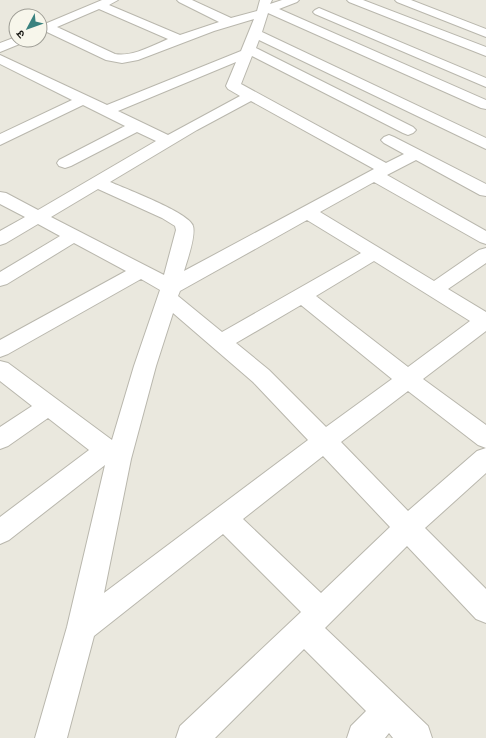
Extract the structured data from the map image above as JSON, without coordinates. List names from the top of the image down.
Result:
{
  "north": "bottom left"
}
